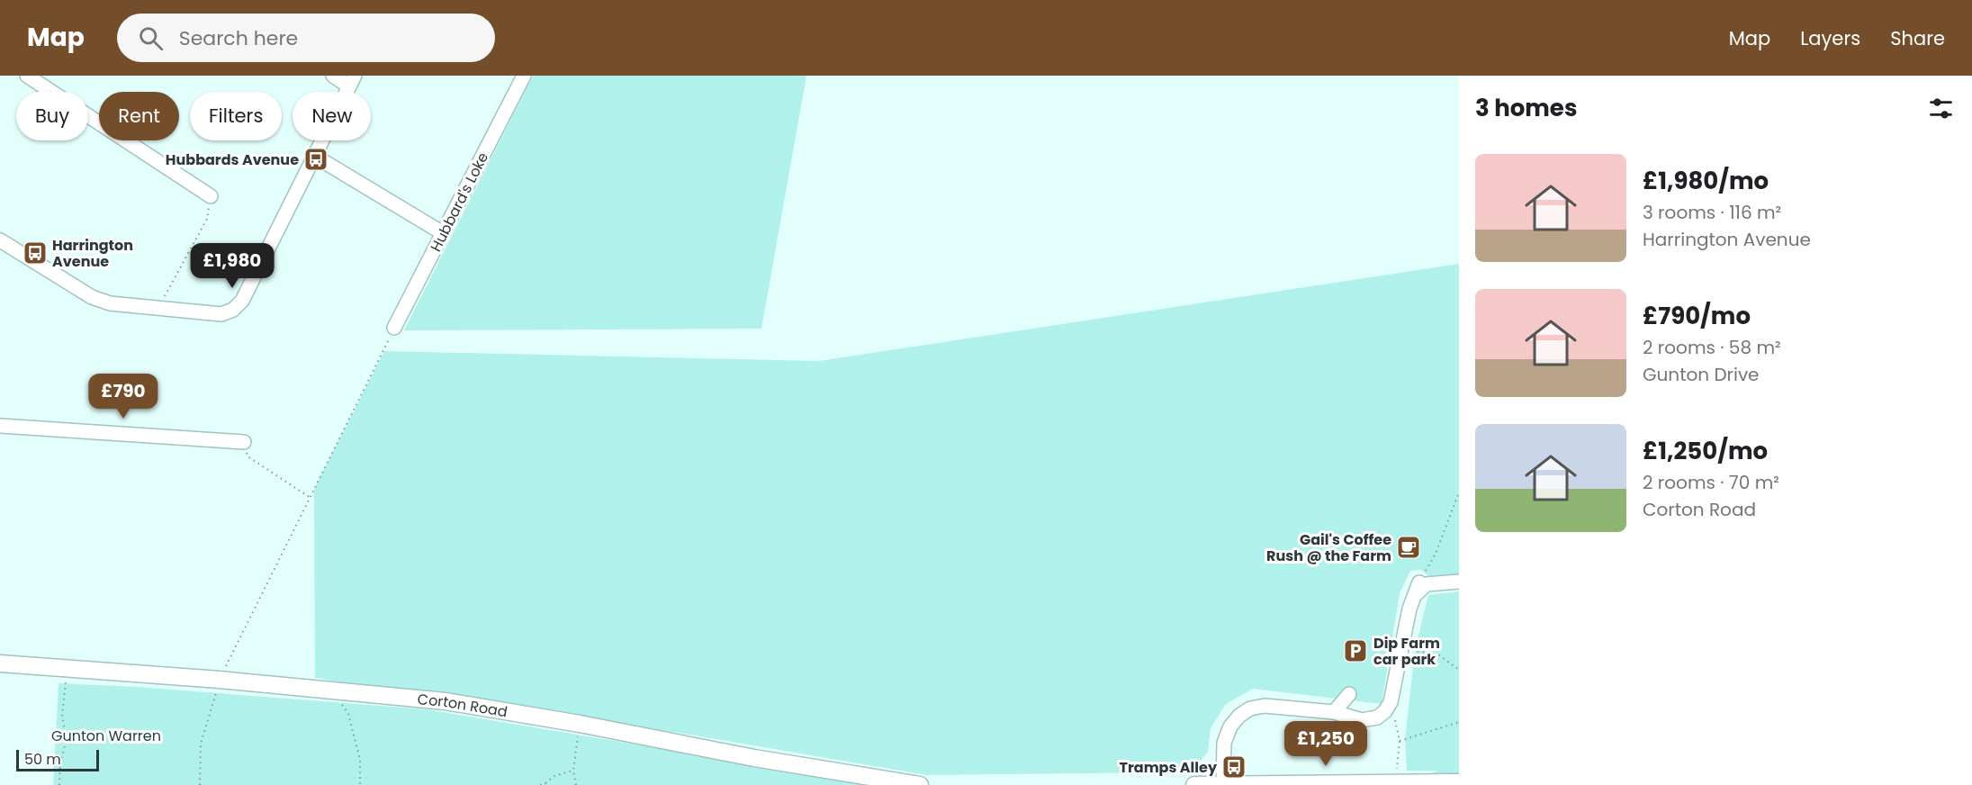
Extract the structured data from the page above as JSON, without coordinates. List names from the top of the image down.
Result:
{
  "streets": {
    "main road": ["Corton Road"],
    "street": ["Hubbard's Loke"]
  },
  "parks": ["Gunton Warren"],
  "places": {
    "bus stop": ["Hubbards Avenue", "Harrington Avenue", "Tramps Alley"],
    "cafe": ["Gail's Coffee Rush @ the Farm"],
    "parking": ["Dip Farm car park"]
  },
  "scale_bar": "50 m",
  "page": {
    "header": "Map",
    "search": "Search here",
    "nav": ["Map", "Layers", "Share"],
    "heading": "3 homes",
    "chip": [
      "Buy",
      "Rent",
      "Filters",
      "New"
    ],
    "list": [
      {
        "name": "£1,980/mo",
        "note": "3 rooms · 116 m² · Harrington Avenue"
      },
      {
        "name": "£790/mo",
        "note": "2 rooms · 58 m² · Gunton Drive"
      },
      {
        "name": "£1,250/mo",
        "note": "2 rooms · 70 m² · Corton Road"
      }
    ],
    "price": ["£1,980", "£790", "£1,250"],
    "scale": "50 m"
  }
}
